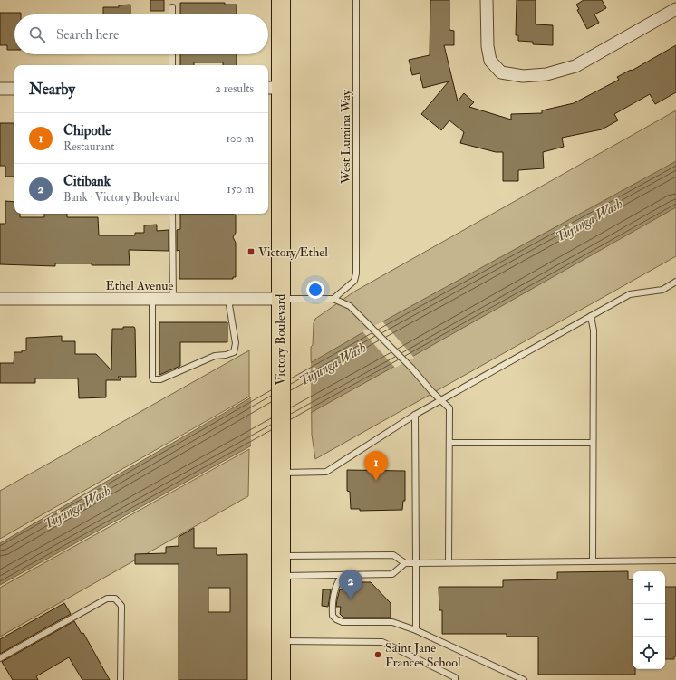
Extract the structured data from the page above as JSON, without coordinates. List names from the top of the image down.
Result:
{
  "streets": {
    "main road": ["Victory Boulevard"],
    "street": ["Ethel Avenue"],
    "lane": ["West Lumina Way"]
  },
  "crossings": [
    ["Ethel Avenue", "Victory Boulevard"]
  ],
  "water": ["Tujunga Wash"],
  "places": {
    "transit": ["Victory/Ethel"],
    "other": ["Saint Jane Frances School"]
  },
  "page": {
    "search": "Search here",
    "heading": ["Nearby", "2 results"],
    "list": [
      {
        "mark": "1",
        "name": "Chipotle",
        "note": "Restaurant",
        "value": "100 m"
      },
      {
        "mark": "2",
        "name": "Citibank",
        "note": "Bank · Victory Boulevard",
        "value": "150 m"
      }
    ],
    "pins": ["1", "2"],
    "map_buttons": ["+", "−"]
  }
}
